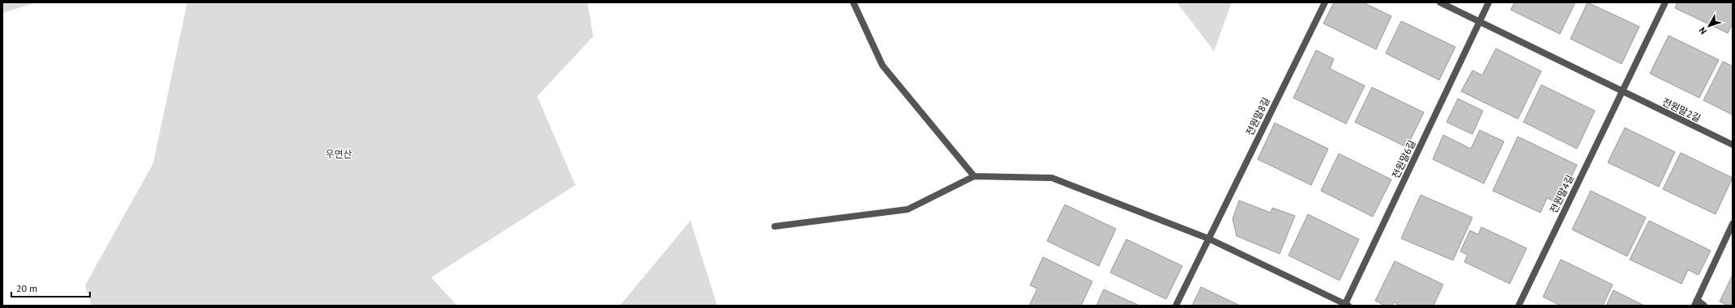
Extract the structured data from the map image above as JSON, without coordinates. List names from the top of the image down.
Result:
{
  "streets": {
    "street": [
      "전원말2길",
      "전원말8길",
      "전원말6길",
      "전원말4길"
    ]
  },
  "crossings": [
    ["전원말2길", "전원말4길"],
    ["전원말8길", "전원말6길"]
  ],
  "parks": ["우면산"],
  "scale_bar": "20 m",
  "north": "bottom left"
}
